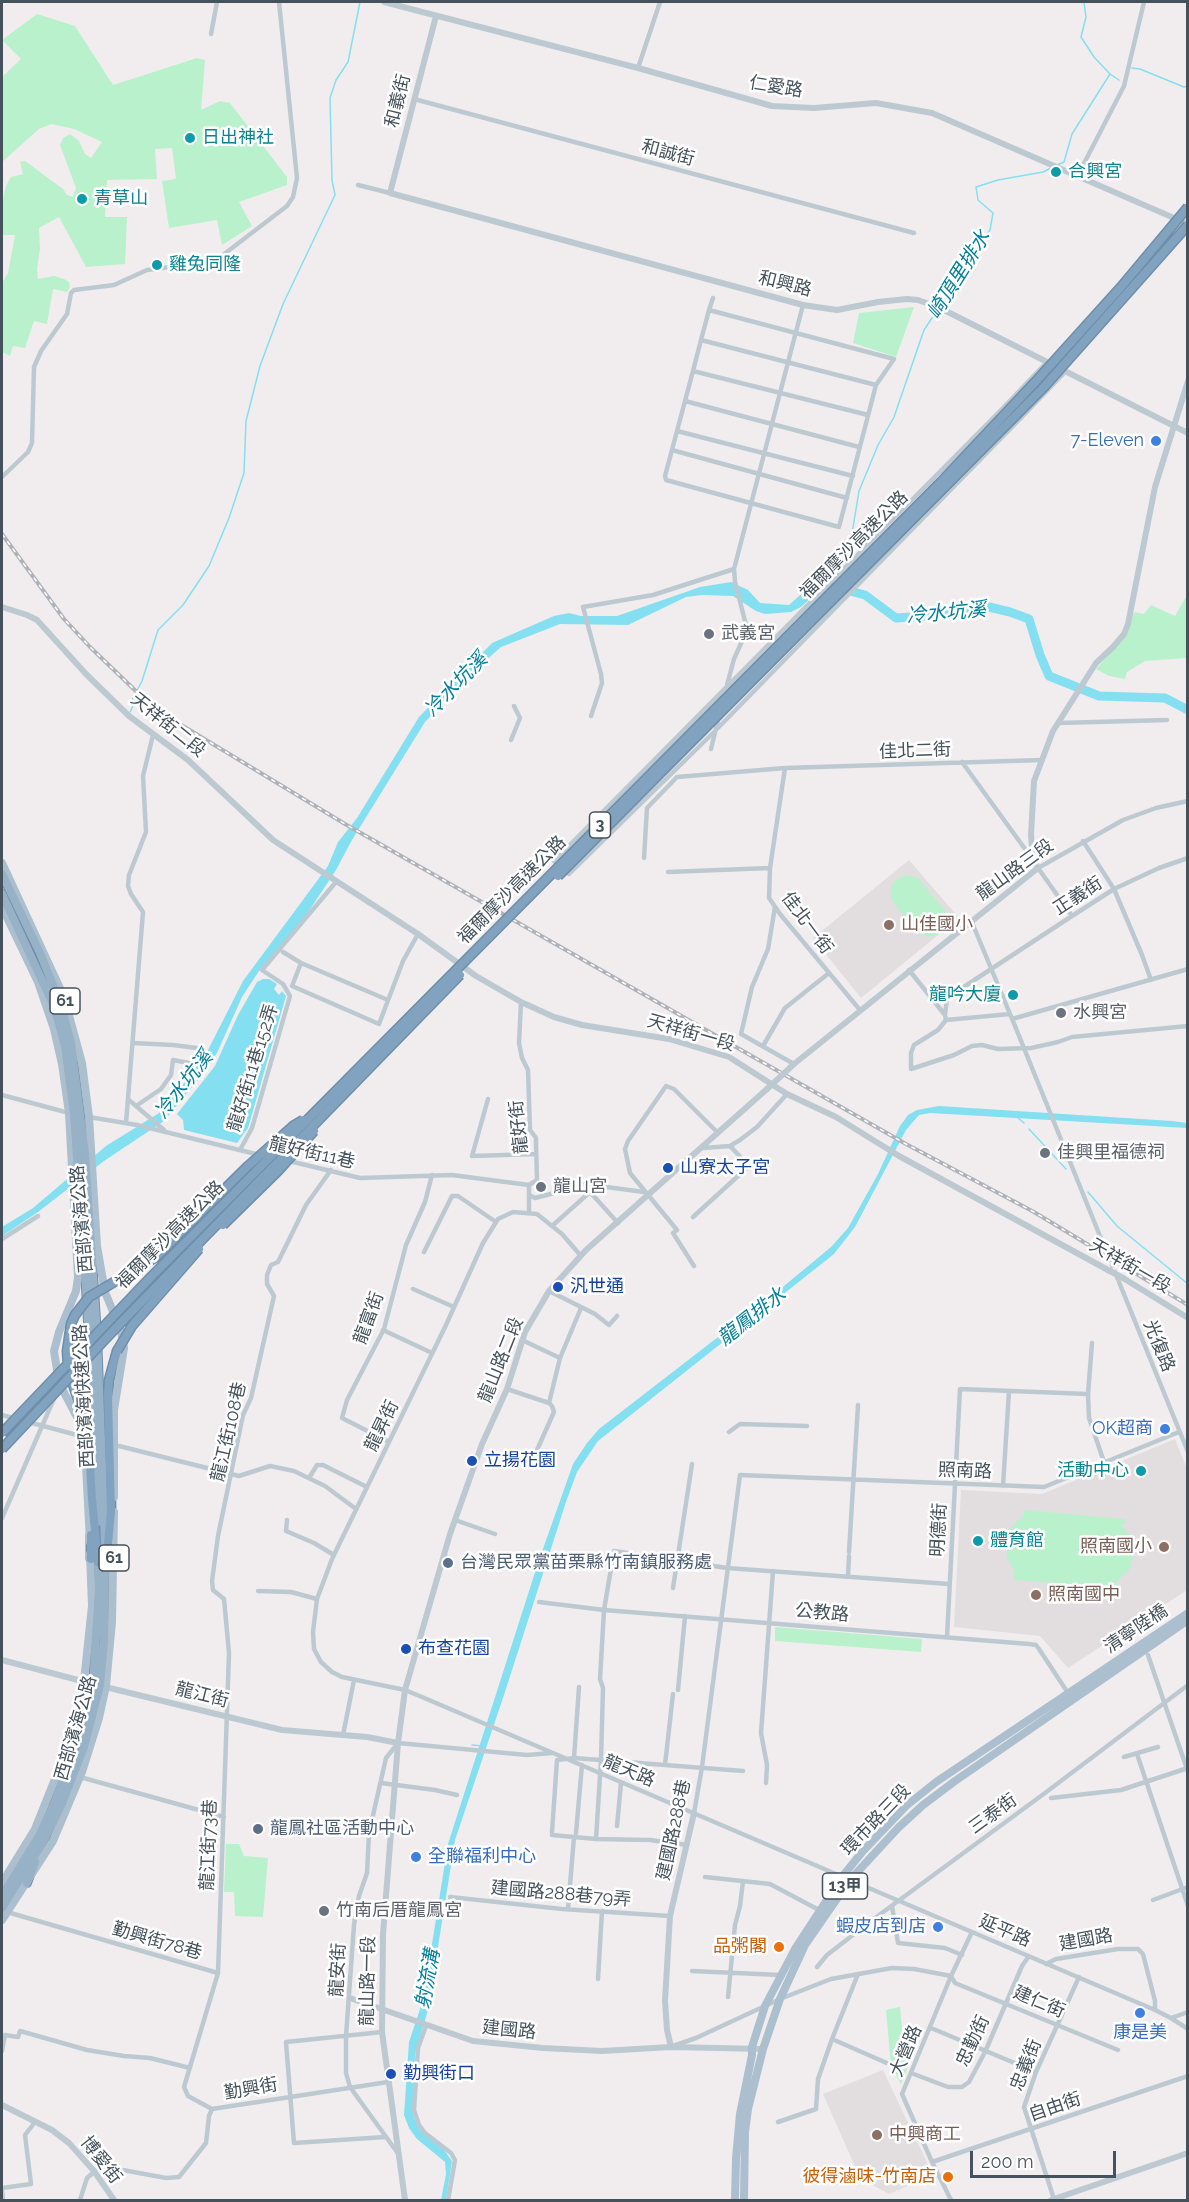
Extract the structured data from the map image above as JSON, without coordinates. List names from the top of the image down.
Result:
{
  "streets": {
    "highway": [
      "福爾摩沙高速公路",
      "3",
      "61",
      "西部濱海快速公路"
    ],
    "main road": [
      "西部濱海公路",
      "清寧陸橋",
      "環市路三段",
      "13甲"
    ],
    "street": [
      "仁愛路",
      "和義街",
      "和誠街",
      "和興路",
      "天祥街二段",
      "佳北二街",
      "龍山路三段",
      "正義街",
      "佳北一街",
      "天祥街一段",
      "龍好街11巷152弄",
      "龍好街",
      "龍好街11巷",
      "龍富街",
      "光復路",
      "龍山路二段",
      "龍昇街",
      "龍江街108巷",
      "照南路",
      "明德街",
      "公教路",
      "龍江街",
      "龍天路",
      "三泰街",
      "建國路288巷",
      "龍江街73巷",
      "建國路288巷79弄",
      "延平路",
      "建國路",
      "勤興街78巷",
      "龍安街",
      "龍山路一段",
      "建仁街",
      "忠勤街",
      "大營路",
      "忠義街",
      "勤興街",
      "自由街",
      "博愛街"
    ]
  },
  "crossings": [
    ["仁愛路", "和義街"],
    ["仁愛路", "福爾摩沙高速公路"],
    ["和義街", "和誠街"],
    ["和義街", "和興路"],
    ["天祥街二段", "龍好街11巷152弄"],
    ["佳北二街", "佳北一街"],
    ["龍山路三段", "佳北一街"],
    ["龍山路三段", "龍山路二段"],
    ["天祥街一段", "龍好街"],
    ["天祥街一段", "光復路"],
    ["龍好街11巷152弄", "龍好街11巷"],
    ["龍好街", "龍好街11巷"],
    ["龍好街11巷", "西部濱海公路"],
    ["龍好街11巷", "龍富街"],
    ["龍好街11巷", "西部濱海快速公路"],
    ["龍好街11巷", "龍江街108巷"],
    ["西部濱海公路", "西部濱海快速公路"],
    ["西部濱海公路", "龍江街"],
    ["西部濱海公路", "勤興街78巷"],
    ["龍富街", "龍昇街"],
    ["光復路", "照南路"],
    ["龍山路二段", "龍昇街"],
    ["龍山路二段", "龍天路"],
    ["龍山路二段", "龍山路一段"],
    ["西部濱海快速公路", "龍江街"],
    ["西部濱海快速公路", "勤興街78巷"],
    ["龍昇街", "龍天路"],
    ["龍昇街", "龍山路一段"],
    ["龍江街108巷", "龍江街"],
    ["龍江街108巷", "龍江街73巷"],
    ["照南路", "明德街"],
    ["照南路", "建國路288巷"],
    ["明德街", "公教路"],
    ["公教路", "環市路三段"],
    ["公教路", "建國路288巷"],
    ["清寧陸橋", "環市路三段"],
    ["龍江街", "龍江街73巷"],
    ["龍江街", "龍安街"],
    ["龍江街", "龍山路一段"],
    ["龍天路", "環市路三段"],
    ["龍天路", "建國路288巷"],
    ["龍天路", "延平路"],
    ["龍天路", "龍山路一段"],
    ["三泰街", "延平路"],
    ["環市路三段", "延平路"],
    ["環市路三段", "建國路"],
    ["建國路288巷", "建國路288巷79弄"],
    ["建國路288巷", "建國路"],
    ["龍江街73巷", "勤興街78巷"],
    ["延平路", "建國路"],
    ["延平路", "忠勤街"],
    ["延平路", "大營路"],
    ["延平路", "忠義街"],
    ["建國路", "龍安街"],
    ["建國路", "龍山路一段"],
    ["建國路", "建仁街"],
    ["建國路", "大營路"],
    ["勤興街78巷", "勤興街"],
    ["龍安街", "龍山路一段"],
    ["龍安街", "勤興街"],
    ["龍山路一段", "勤興街"],
    ["建仁街", "忠勤街"],
    ["建仁街", "大營路"],
    ["建仁街", "忠義街"],
    ["忠勤街", "大營路"],
    ["大營路", "自由街"],
    ["忠義街", "自由街"],
    ["勤興街", "博愛街"]
  ],
  "water": [
    "崎頂里排水",
    "冷水坑溪",
    "龍鳳排水",
    "射流溝"
  ],
  "places": [
    "日出神社",
    "合興宮",
    "青草山",
    "雞兔同隆",
    "7-Eleven",
    "武義宮",
    "山佳國小",
    "龍吟大廈",
    "水興宮",
    "佳興里福德祠",
    "山寮太子宮",
    "龍山宮",
    "汎世通",
    "OK超商",
    "立揚花園",
    "活動中心",
    "體育館",
    "照南國小",
    "台灣民眾黨苗栗縣竹南鎮服務處",
    "照南國中",
    "布查花園",
    "龍鳳社區活動中心",
    "全聯福利中心",
    "竹南后厝龍鳳宮",
    "蝦皮店到店",
    "品粥閣",
    "康是美",
    "勤興街口",
    "中興商工",
    "彼得滷味-竹南店"
  ],
  "scale_bar": "200 m"
}
